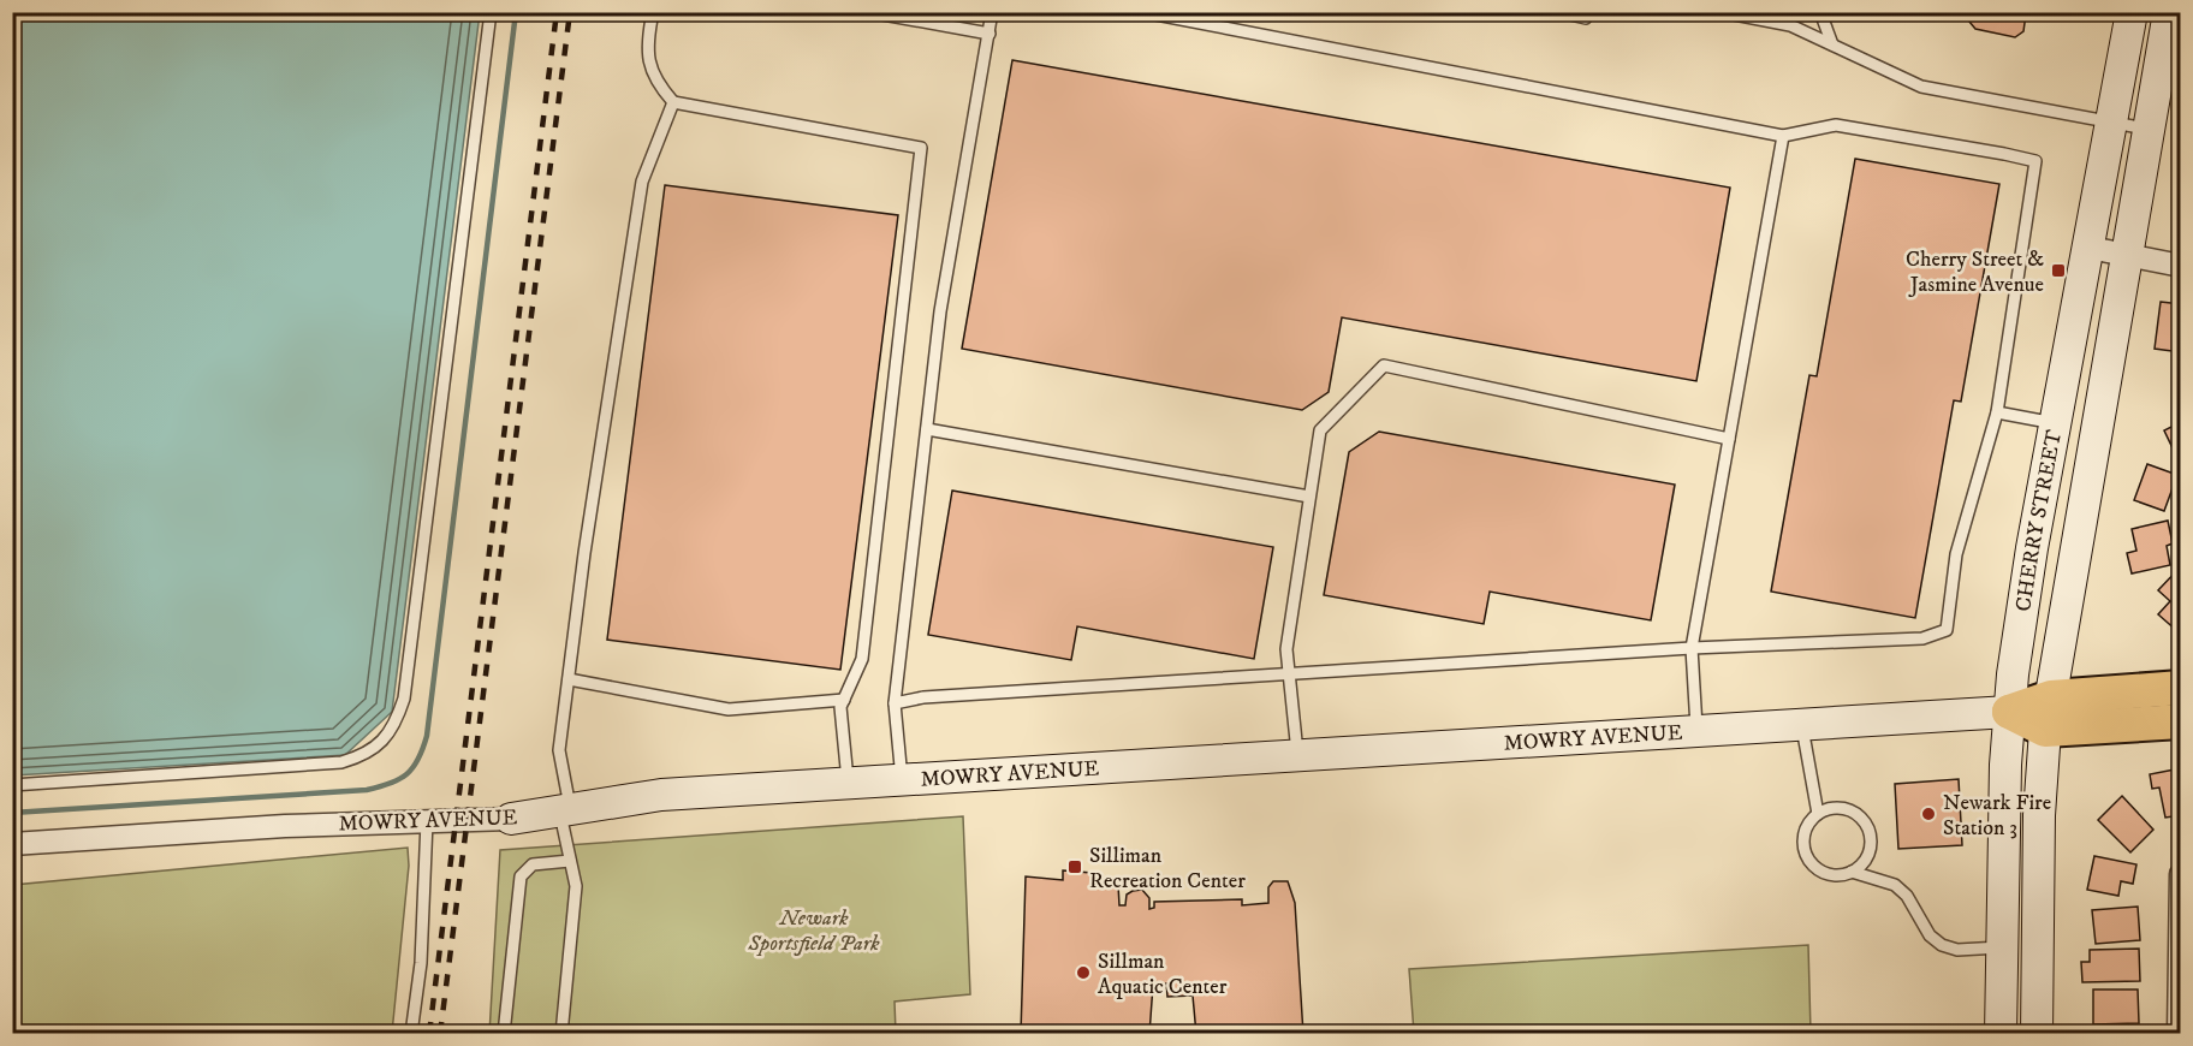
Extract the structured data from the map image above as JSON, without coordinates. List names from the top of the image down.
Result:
{
  "streets": {
    "main road": ["CHERRY STREET", "MOWRY AVENUE"]
  },
  "crossings": [
    ["CHERRY STREET", "MOWRY AVENUE"]
  ],
  "parks": ["Newark Sportsfield Park"],
  "places": {
    "transit": ["Cherry Street & Jasmine Avenue", "Silliman Recreation Center"],
    "other": ["Newark Fire Station 3", "Sillman Aquatic Center"]
  }
}
